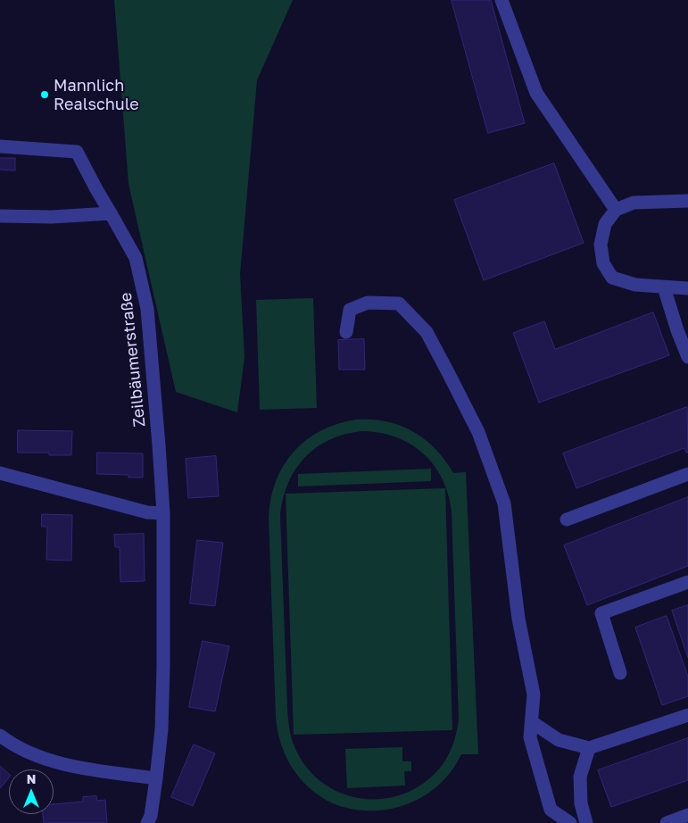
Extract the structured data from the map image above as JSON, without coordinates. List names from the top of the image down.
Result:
{
  "streets": {
    "street": ["Zeilbäumerstraße"]
  },
  "places": ["Mannlich Realschule"],
  "north": "top"
}
